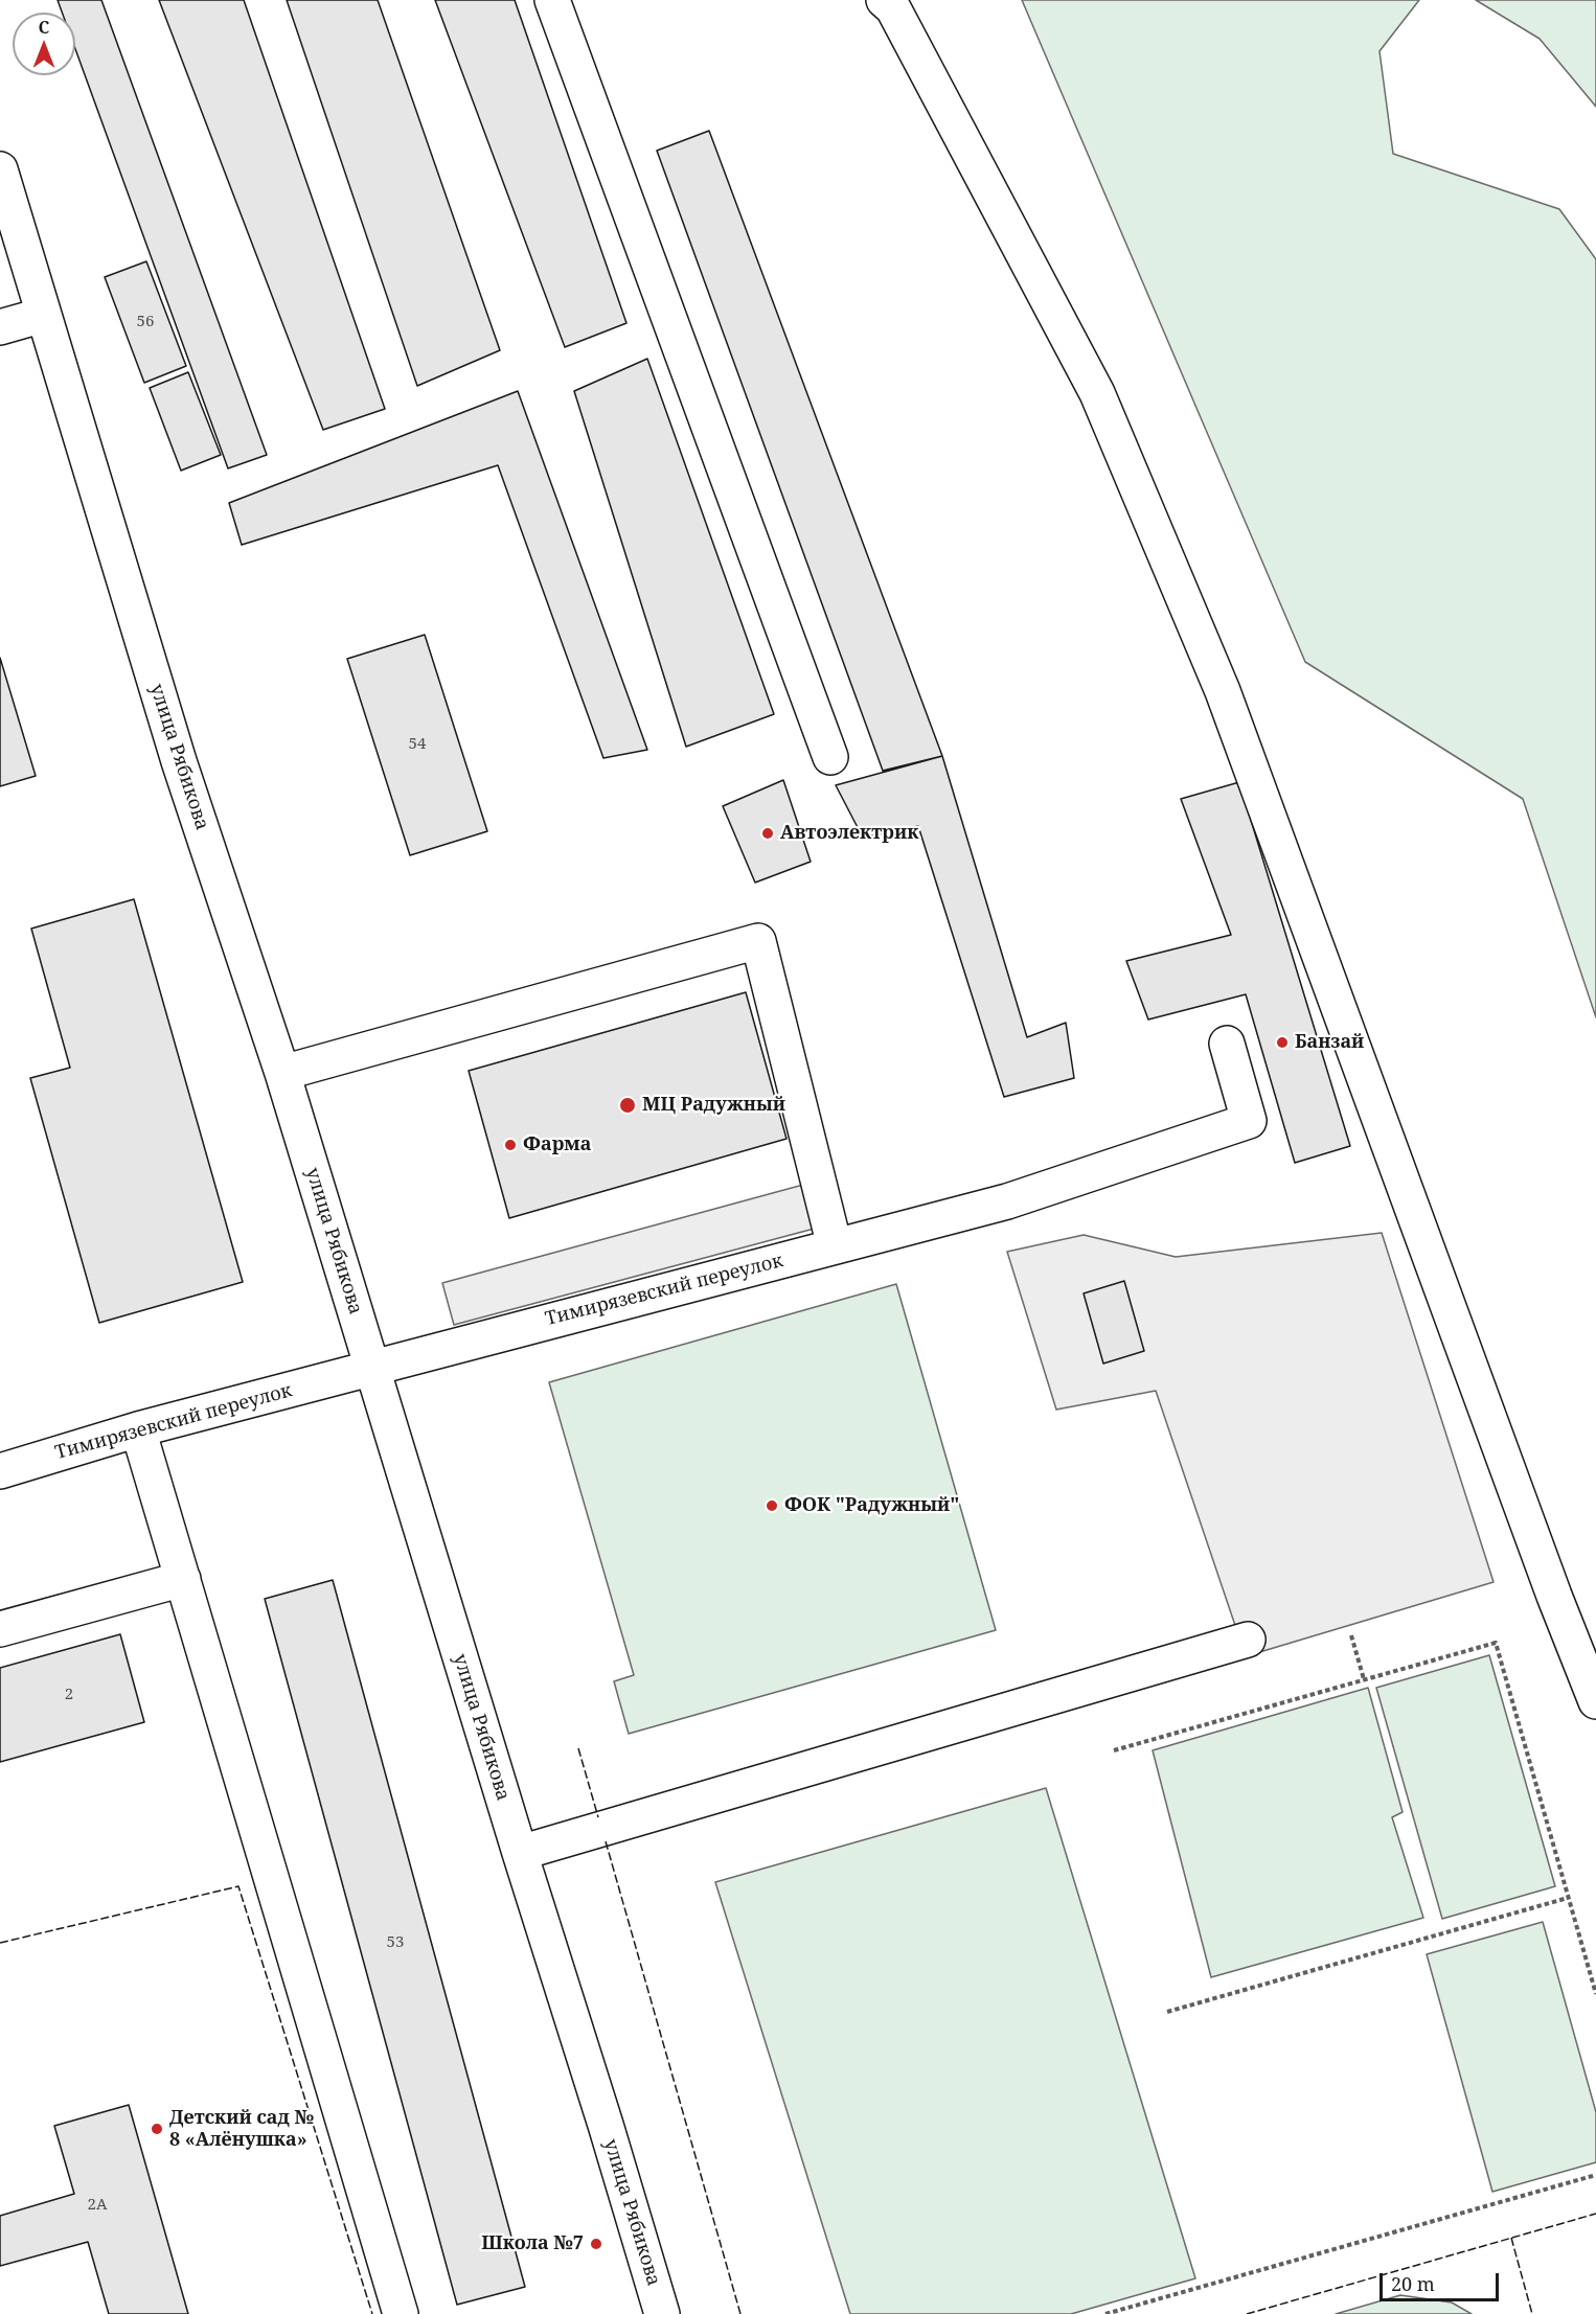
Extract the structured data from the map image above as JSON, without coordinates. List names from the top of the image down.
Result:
{
  "streets": {
    "street": ["улица Рябикова", "Тимирязевский переулок"]
  },
  "crossings": [
    ["улица Рябикова", "Тимирязевский переулок"]
  ],
  "places": [
    "Автоэлектрик",
    "Банзай",
    "МЦ Радужный",
    "Фарма",
    "ФОК \"Радужный\"",
    "Детский сад № 8 «Алёнушка»",
    "Школа №7"
  ],
  "house_numbers": [
    "56",
    "54",
    "2",
    "53",
    "2А"
  ],
  "scale_bar": "20 m",
  "north": "top"
}
